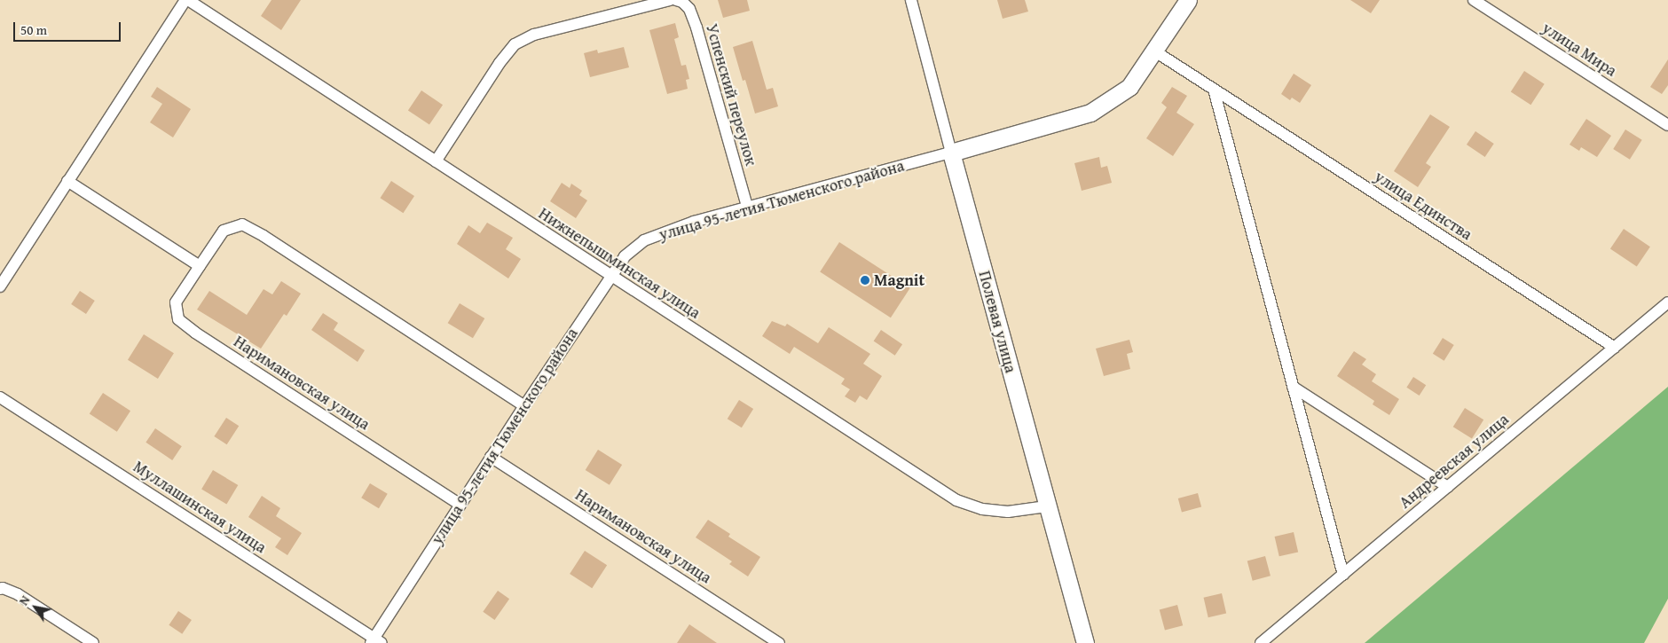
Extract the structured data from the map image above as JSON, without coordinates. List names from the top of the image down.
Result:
{
  "streets": {
    "street": [
      "улица Мира",
      "Успенский переулок",
      "улица 95-летия Тюменского района",
      "улица Единства",
      "Нижнепышминская улица",
      "Полевая улица",
      "Наримановская улица",
      "Андреевская улица",
      "Муллашинская улица"
    ]
  },
  "crossings": [
    ["Успенский переулок", "улица 95-летия Тюменского района"],
    ["улица 95-летия Тюменского района", "улица Единства"],
    ["улица 95-летия Тюменского района", "Нижнепышминская улица"],
    ["улица 95-летия Тюменского района", "Полевая улица"],
    ["улица 95-летия Тюменского района", "Наримановская улица"],
    ["улица 95-летия Тюменского района", "Муллашинская улица"],
    ["улица Единства", "Андреевская улица"],
    ["Нижнепышминская улица", "Полевая улица"]
  ],
  "places": ["Magnit"],
  "scale_bar": "50 m",
  "north": "top left"
}
